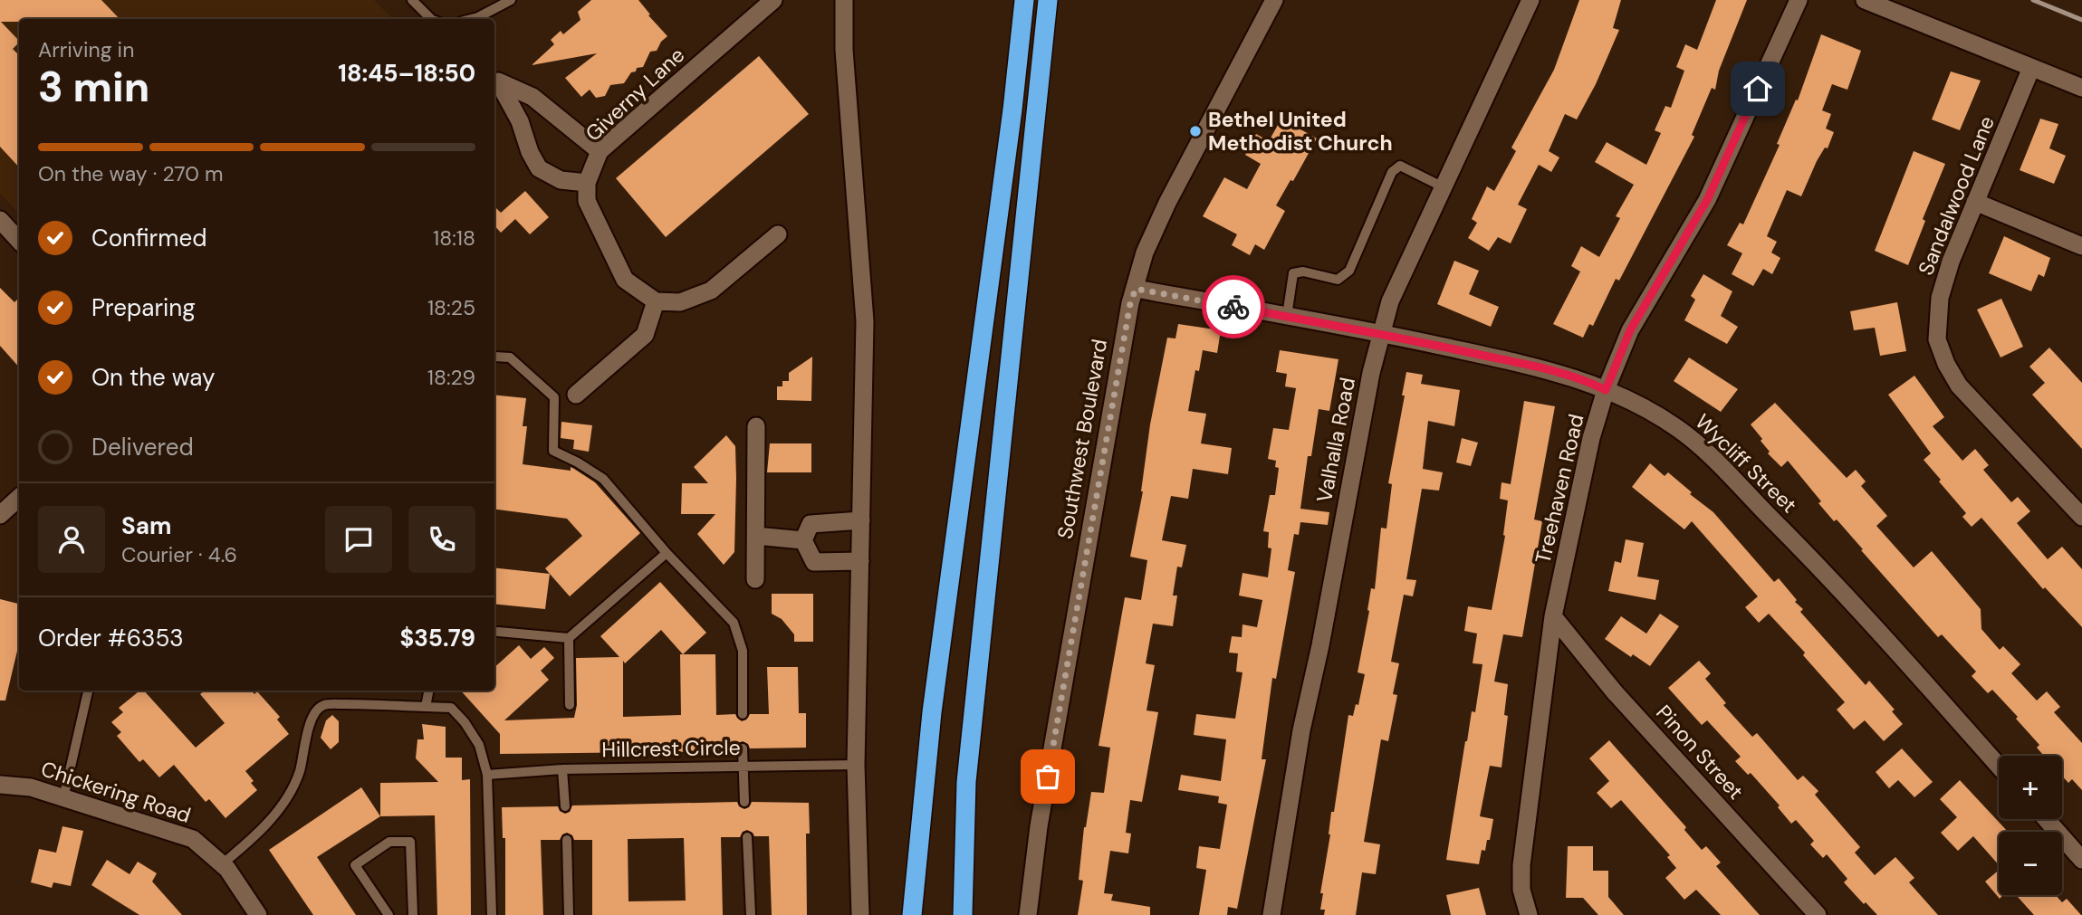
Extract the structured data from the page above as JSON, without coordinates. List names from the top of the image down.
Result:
{
  "streets": {
    "street": [
      "Giverny Lane",
      "Sandalwood Lane",
      "Southwest Boulevard",
      "Valhalla Road",
      "Wycliff Street",
      "Treehaven Road",
      "Pinon Street",
      "Chickering Road"
    ],
    "lane": ["Hillcrest Circle"]
  },
  "crossings": [
    ["Southwest Boulevard", "Wycliff Street"],
    ["Valhalla Road", "Wycliff Street"],
    ["Wycliff Street", "Treehaven Road"],
    ["Treehaven Road", "Pinon Street"]
  ],
  "places": ["Bethel United Methodist Church"],
  "page": {
    "heading": ["3 min", "Arriving in", "18:45–18:50"],
    "panel": [
      "Sam",
      "Courier · 4.6",
      "Order #6353",
      "$35.79"
    ],
    "bar": "On the way · 270 m",
    "list": [
      ["Confirmed", "18:18"],
      ["Preparing", "18:25"],
      ["On the way", "18:29"],
      "Delivered"
    ],
    "map_buttons": ["+", "−"]
  }
}
